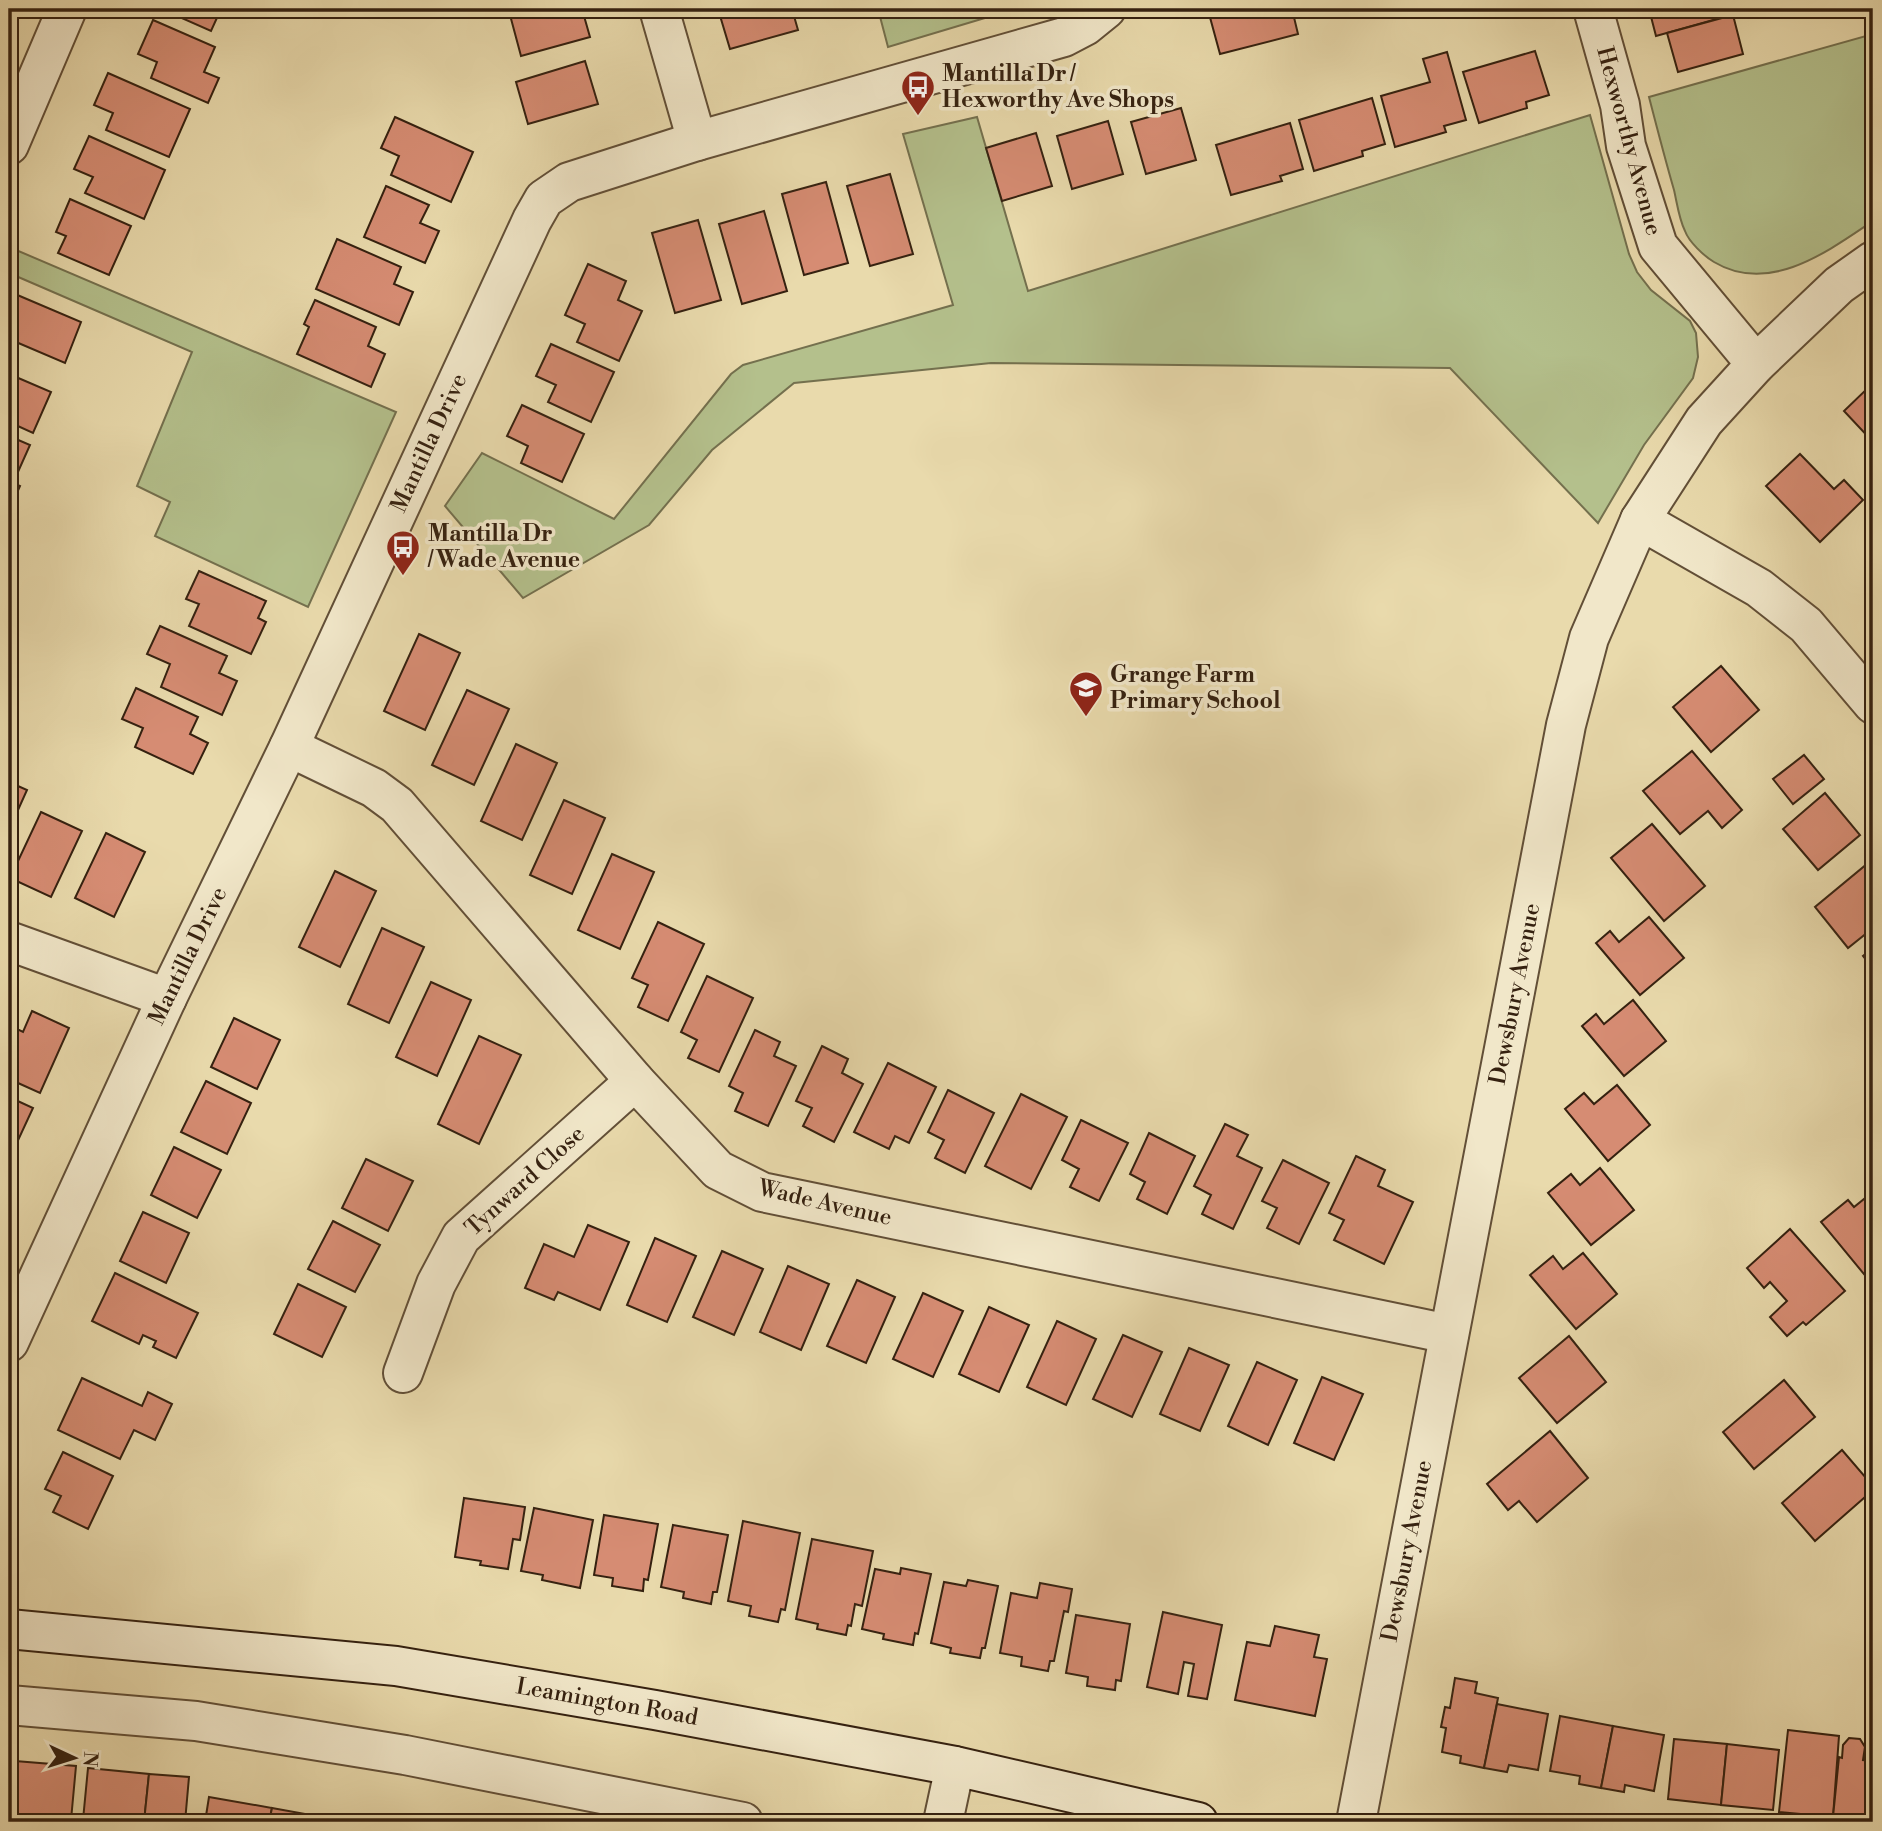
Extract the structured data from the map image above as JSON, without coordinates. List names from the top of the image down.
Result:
{
  "streets": {
    "street": [
      "Hexworthy Avenue",
      "Mantilla Drive",
      "Dewsbury Avenue",
      "Tynward Close",
      "Wade Avenue",
      "Leamington Road"
    ]
  },
  "crossings": [
    ["Hexworthy Avenue", "Dewsbury Avenue"],
    ["Mantilla Drive", "Wade Avenue"],
    ["Dewsbury Avenue", "Wade Avenue"],
    ["Tynward Close", "Wade Avenue"]
  ],
  "places": {
    "bus stop": ["Mantilla Dr / Hexworthy Ave Shops", "Mantilla Dr / Wade Avenue"],
    "school or university": ["Grange Farm Primary School"]
  },
  "north": "right"
}
